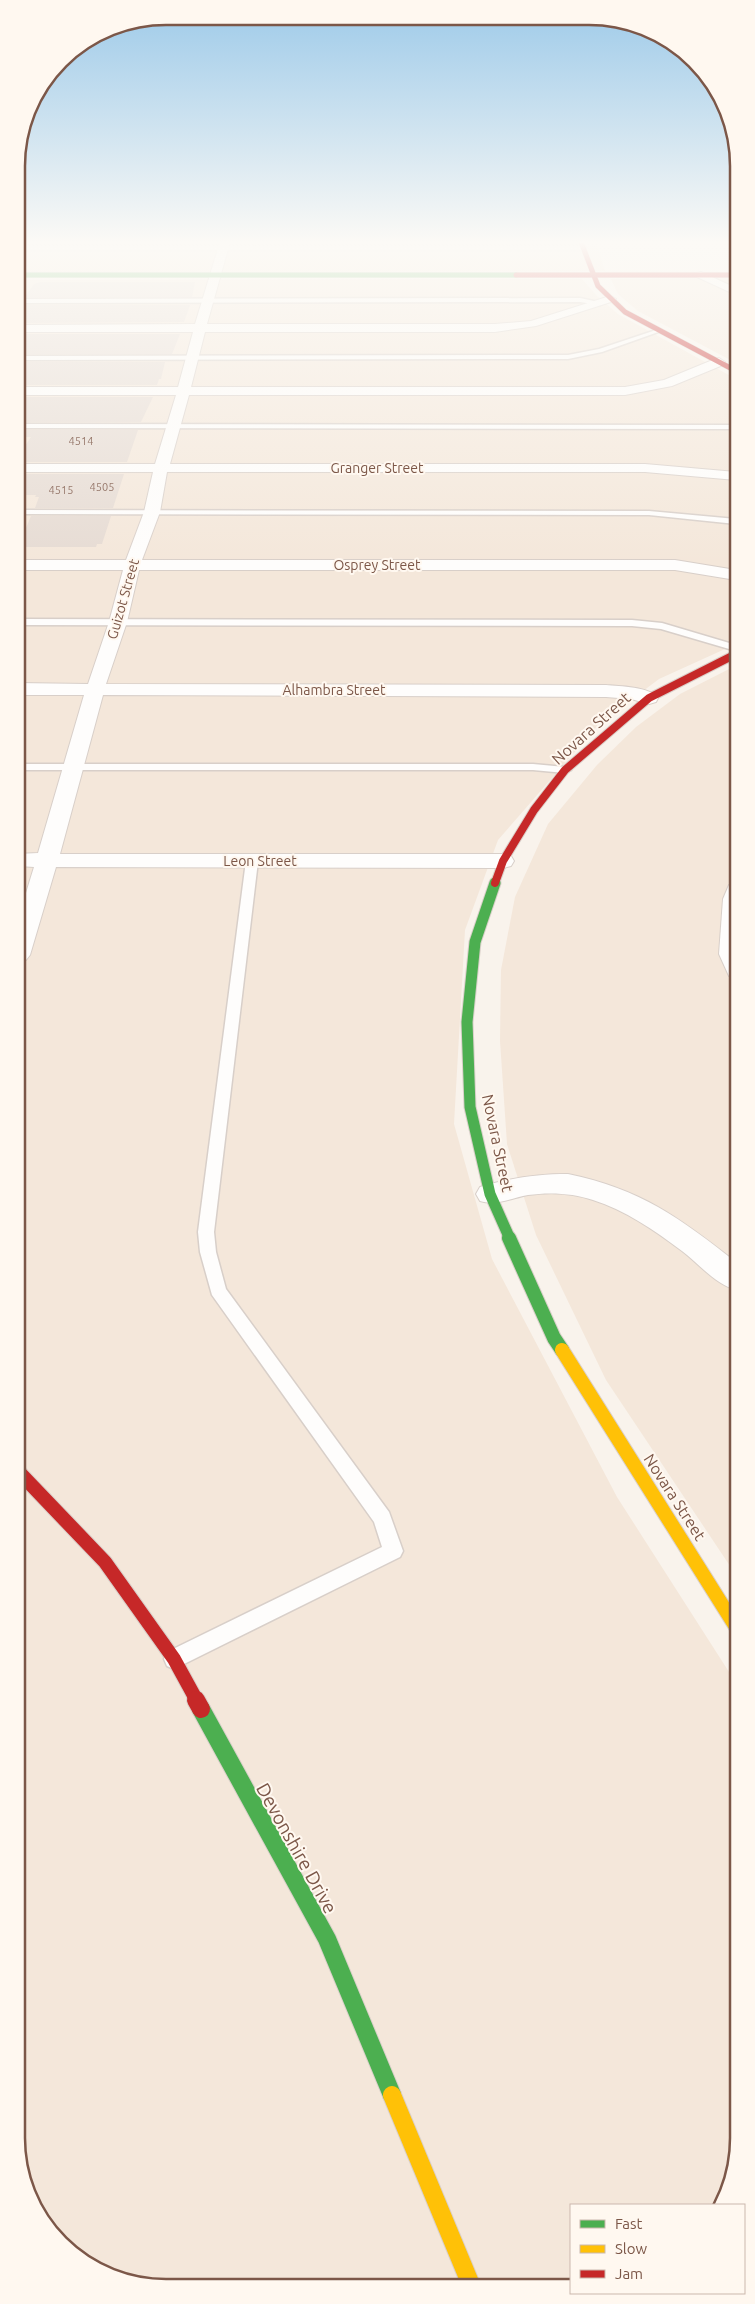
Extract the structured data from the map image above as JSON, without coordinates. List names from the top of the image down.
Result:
{
  "streets": {
    "street": [
      "Granger Street",
      "Osprey Street",
      "Guizot Street",
      "Alhambra Street",
      "Novara Street",
      "Leon Street",
      "Devonshire Drive"
    ]
  },
  "crossings": [
    ["Granger Street", "Guizot Street"],
    ["Osprey Street", "Guizot Street"],
    ["Guizot Street", "Alhambra Street"],
    ["Guizot Street", "Leon Street"],
    ["Alhambra Street", "Novara Street"],
    ["Novara Street", "Leon Street"]
  ],
  "house_numbers": ["4514", "4505", "4515"],
  "legend": ["Fast", "Slow", "Jam"]
}
